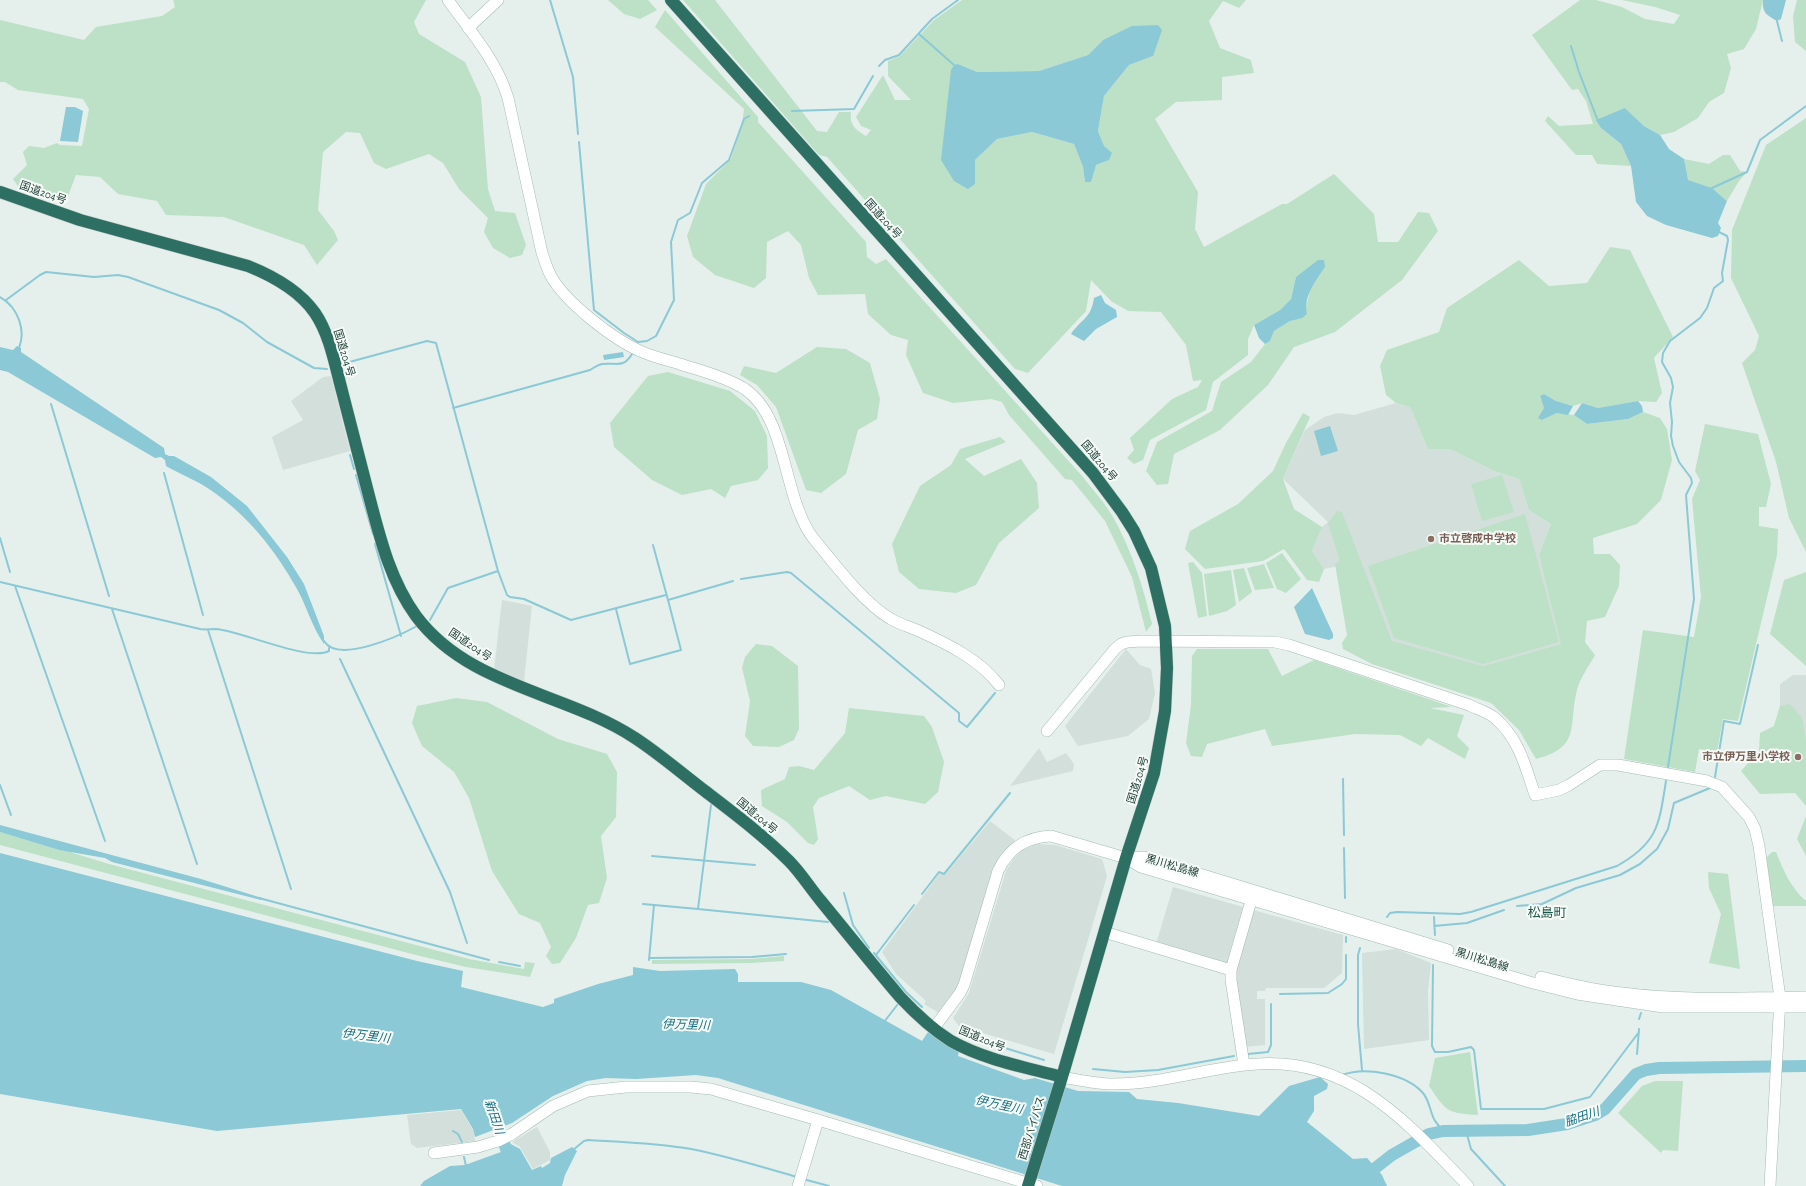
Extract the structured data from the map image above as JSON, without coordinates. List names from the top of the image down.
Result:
{
  "streets": {
    "highway": ["国道204号", "西部バイパス"],
    "street": ["黒川松島線"]
  },
  "crossings": [
    ["国道204号", "黒川松島線"],
    ["国道204号", "西部バイパス"]
  ],
  "districts": ["松島町"],
  "water": ["伊万里川", "新田川", "脇田川"],
  "places": ["市立啓成中学校", "市立伊万里小学校"]
}
